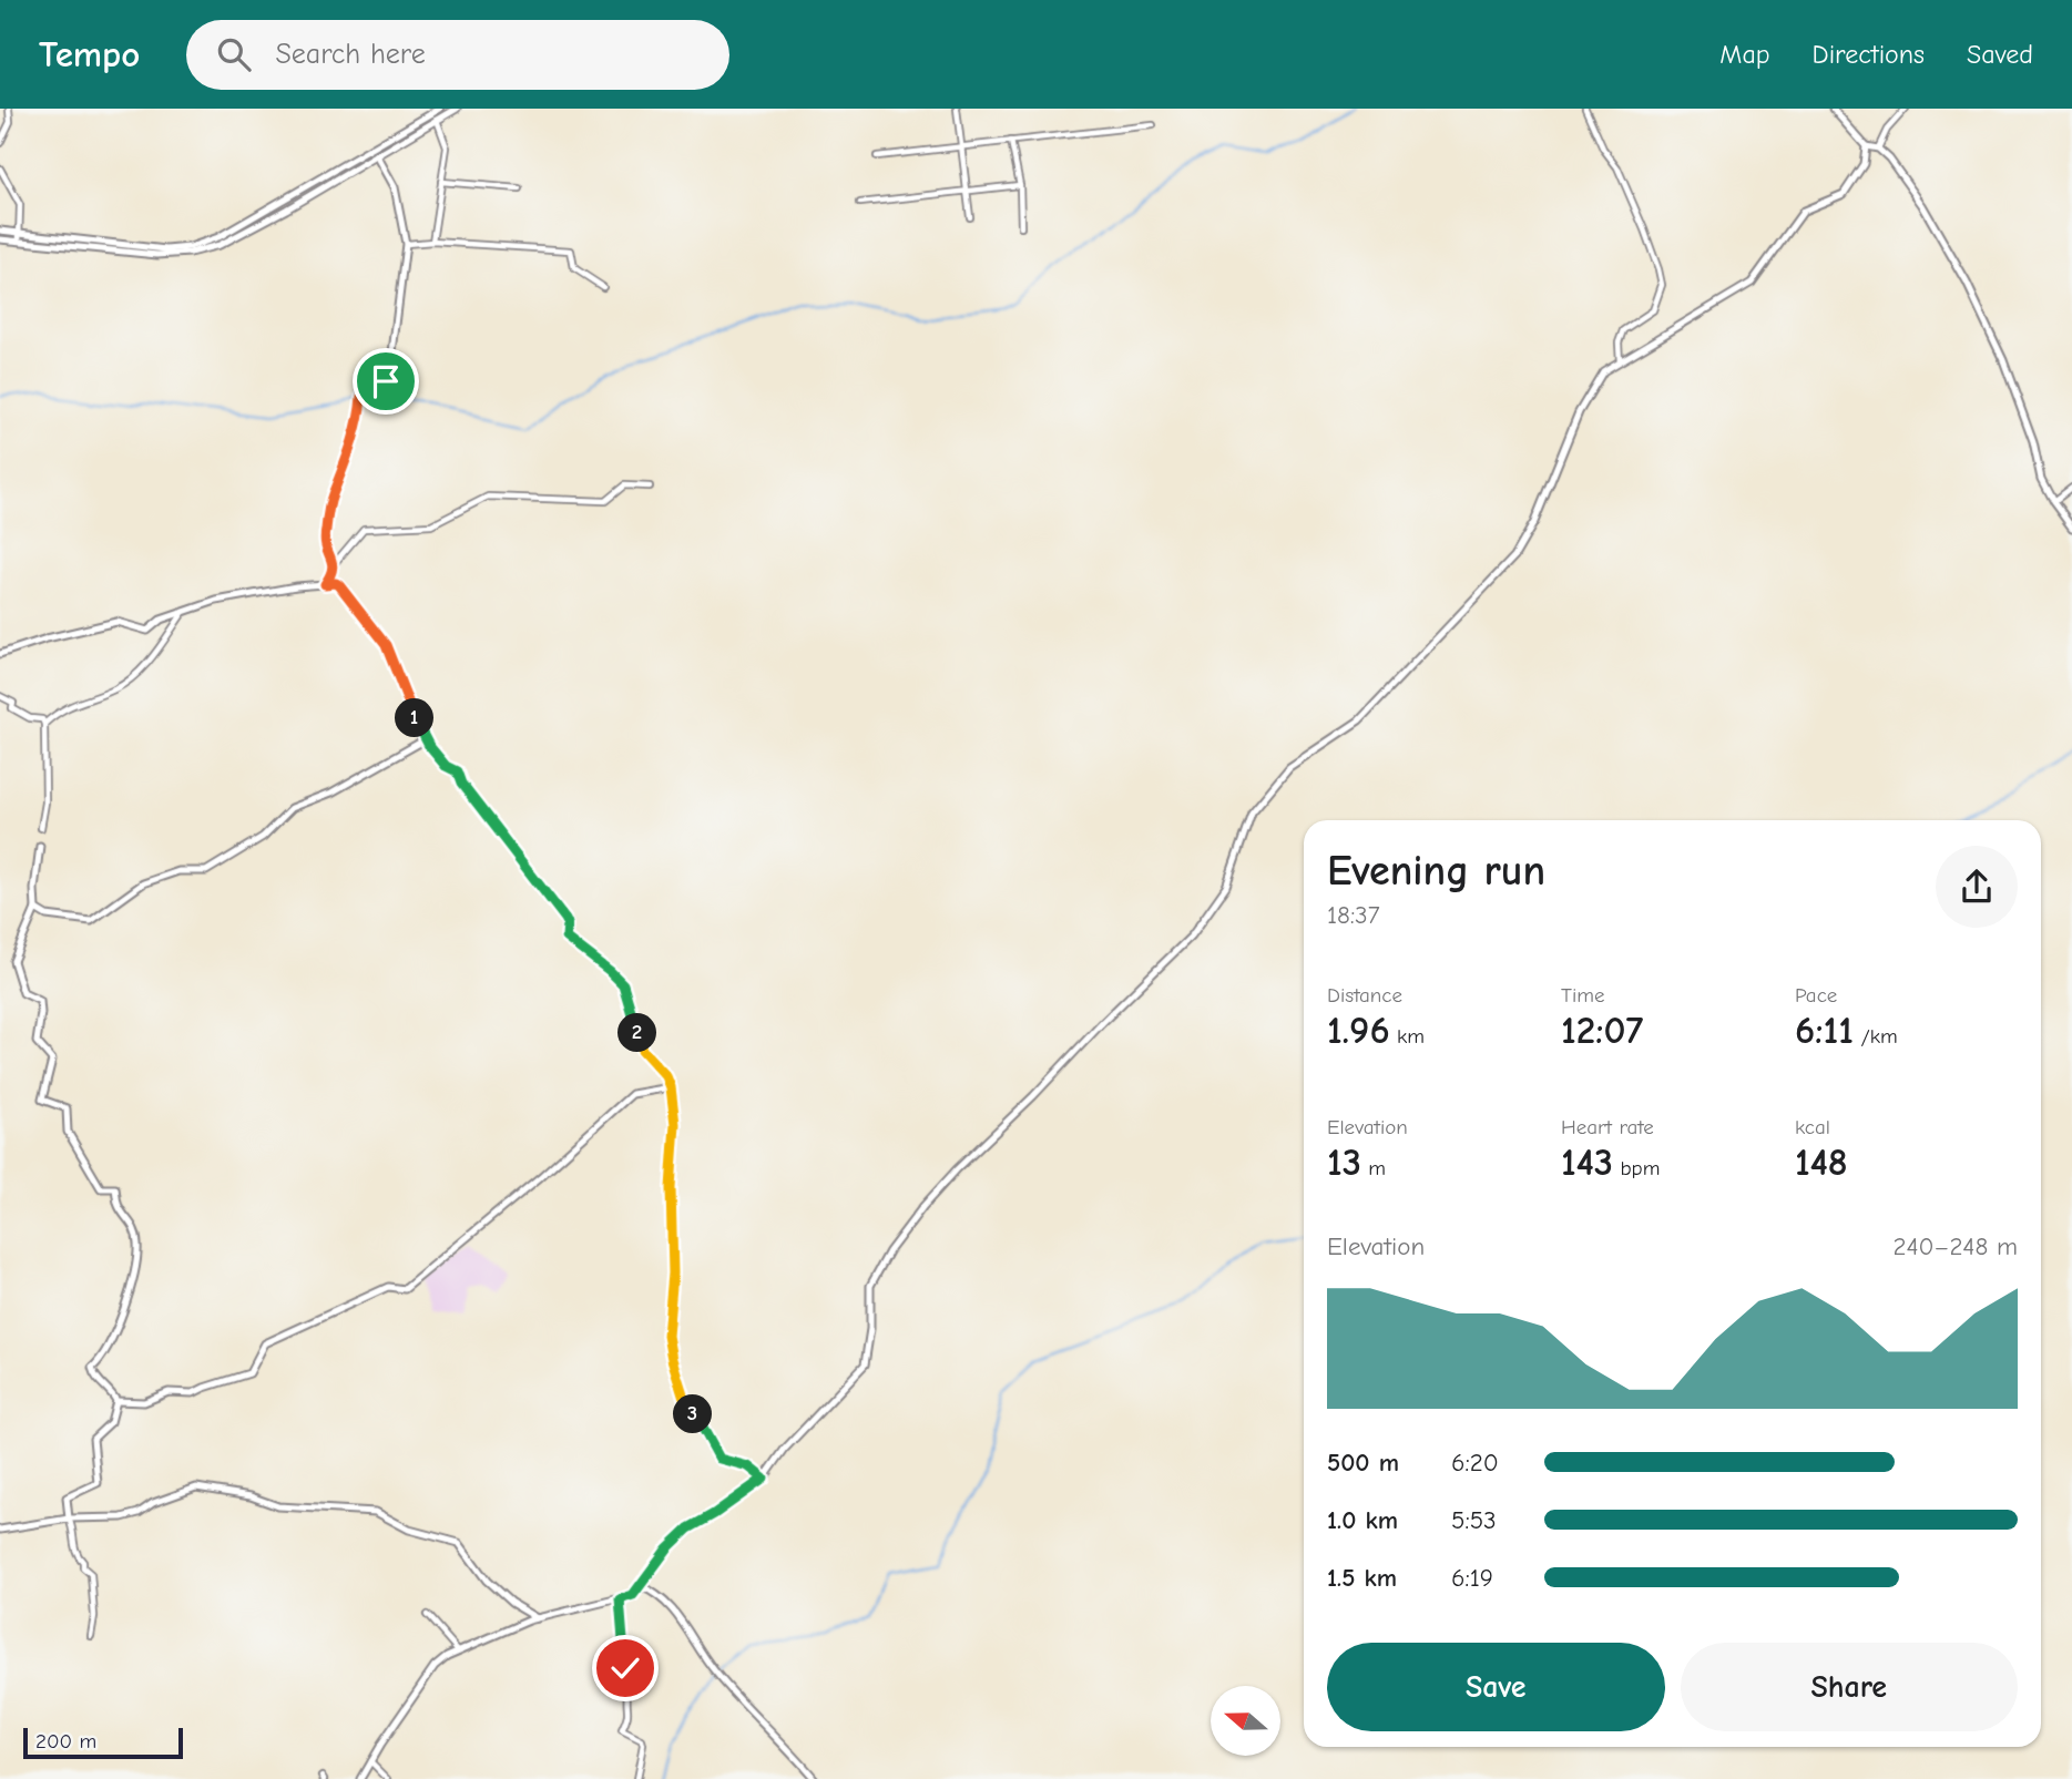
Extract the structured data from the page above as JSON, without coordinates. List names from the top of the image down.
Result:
{
  "scale_bar": "200 m",
  "north": "left",
  "page": {
    "header": "Tempo",
    "search": "Search here",
    "nav": ["Map", "Directions", "Saved"],
    "pins": ["1", "2", "3"],
    "heading": ["Evening run", "18:37"],
    "stats": [
      ["Distance", "1.96 km"],
      ["Time", "12:07"],
      ["Pace", "6:11 /km"],
      ["Elevation", "13 m"],
      ["Heart rate", "143 bpm"],
      ["kcal", "148"]
    ],
    "chart": ["Elevation", "240–248 m"],
    "list": [
      {
        "name": "500 m",
        "note": "6:20"
      },
      {
        "name": "1.0 km",
        "note": "5:53"
      },
      {
        "name": "1.5 km",
        "note": "6:19"
      }
    ],
    "buttons": ["Save", "Share"],
    "scale": "200 m"
  }
}
